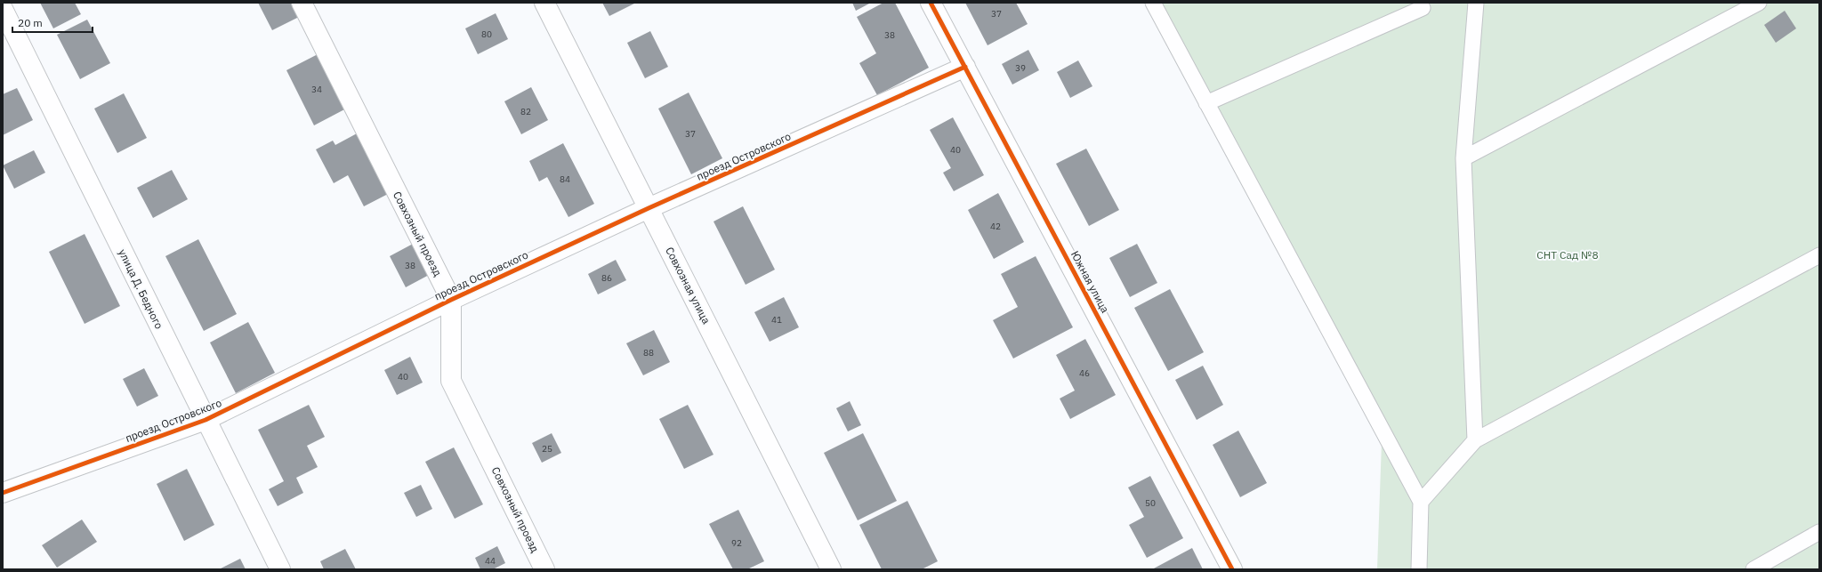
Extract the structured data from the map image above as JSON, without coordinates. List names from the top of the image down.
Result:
{
  "streets": {
    "street": [
      "проезд Островского",
      "Совхозный проезд",
      "Южная улица",
      "Совхозная улица",
      "улица Д. Бедного"
    ]
  },
  "crossings": [
    ["проезд Островского", "Совхозный проезд"],
    ["проезд Островского", "Южная улица"],
    ["проезд Островского", "Совхозная улица"],
    ["проезд Островского", "улица Д. Бедного"]
  ],
  "parks": ["СНТ Сад №8"],
  "house_numbers": [
    "37",
    "80",
    "38",
    "39",
    "34",
    "82",
    "37",
    "40",
    "84",
    "42",
    "38",
    "86",
    "41",
    "88",
    "46",
    "40",
    "25",
    "50",
    "92",
    "44"
  ],
  "scale_bar": "20 m"
}
